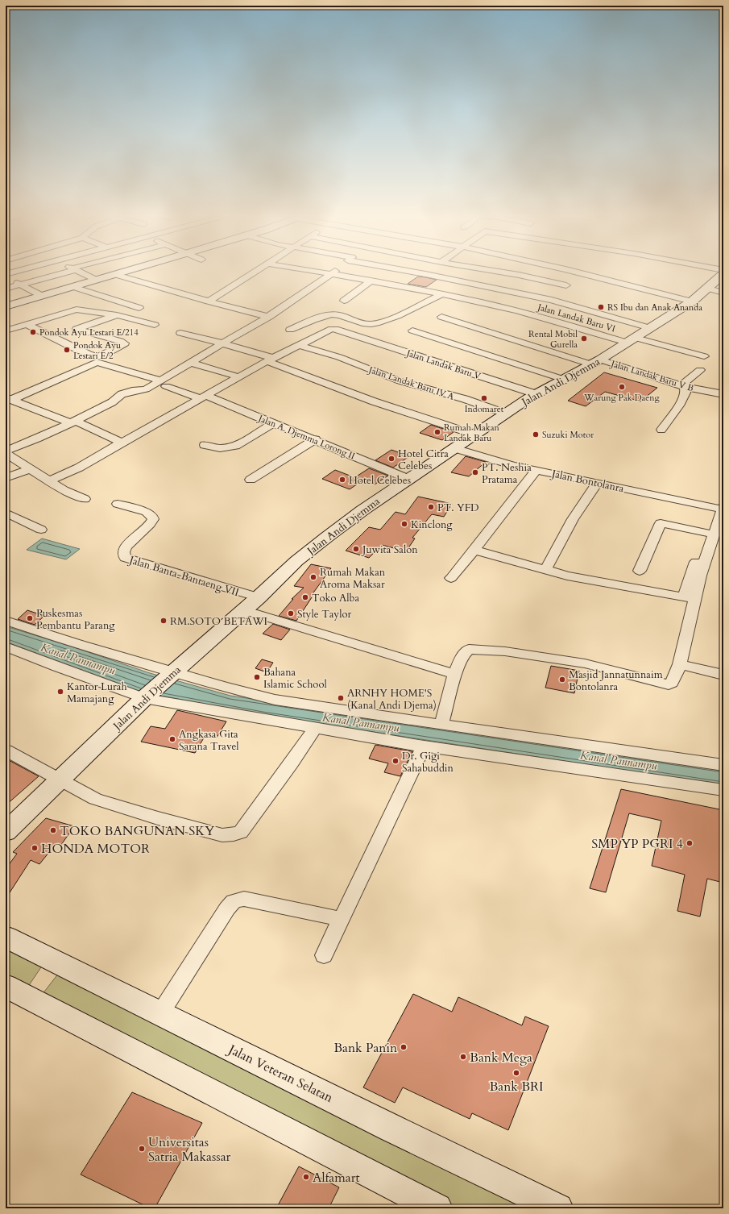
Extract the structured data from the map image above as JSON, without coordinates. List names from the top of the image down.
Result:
{
  "streets": {
    "main road": ["Jalan Andi Djemma", "Jalan Veteran Selatan"],
    "street": [
      "Jalan Landak Baru VI",
      "Jalan Landak Baru V",
      "Jalan Landak Baru V B",
      "Jalan Landak Baru IV A",
      "Jalan A. Djemma Lorong II",
      "Jalan Bontolanra",
      "Jalan Banta-Bantaeng VII"
    ]
  },
  "crossings": [
    ["Jalan Landak Baru VI", "Jalan Andi Djemma"],
    ["Jalan Landak Baru V", "Jalan Andi Djemma"],
    ["Jalan Landak Baru V", "Jalan Landak Baru IV A"],
    ["Jalan Landak Baru V", "Jalan A. Djemma Lorong II"],
    ["Jalan Landak Baru V B", "Jalan Andi Djemma"],
    ["Jalan Andi Djemma", "Jalan Landak Baru IV A"],
    ["Jalan Andi Djemma", "Jalan A. Djemma Lorong II"],
    ["Jalan Andi Djemma", "Jalan Bontolanra"],
    ["Jalan Andi Djemma", "Jalan Banta-Bantaeng VII"]
  ],
  "water": ["Kanal Pannampu"],
  "places": [
    "RS Ibu dan Anak Ananda",
    "Pondok Ayu Lestari E/214",
    "Rental Mobil Gurella",
    "Pondok Ayu Lestari E/2",
    "Warung Pak Daeng",
    "Indomaret",
    "Rumah Makan Landak Baru",
    "Suzuki Motor",
    "Hotel Citra Celebes",
    "PT. Neshia Pratama",
    "Hotel Celebes",
    "PT. YFD",
    "Kinclong",
    "Juwita Salon",
    "Rumah Makan Aroma Maksar",
    "Toko Alba",
    "Style Taylor",
    "Puskesmas Pembantu Parang",
    "RM.SOTO BETAWI",
    "Bahana Islamic School",
    "Masjid Jannatunnaim Bontolanra",
    "Kantor Lurah Mamajang",
    "ARNHY HOME'S (Kanal Andi Djema)",
    "Angkasa Gita Sarana Travel",
    "Dr. Gigi Sahabuddin",
    "TOKO BANGUNAN SKY",
    "SMP YP PGRI 4",
    "HONDA MOTOR",
    "Bank Panin",
    "Bank Mega",
    "Bank BRI",
    "Universitas Satria Makassar",
    "Alfamart"
  ]
}
